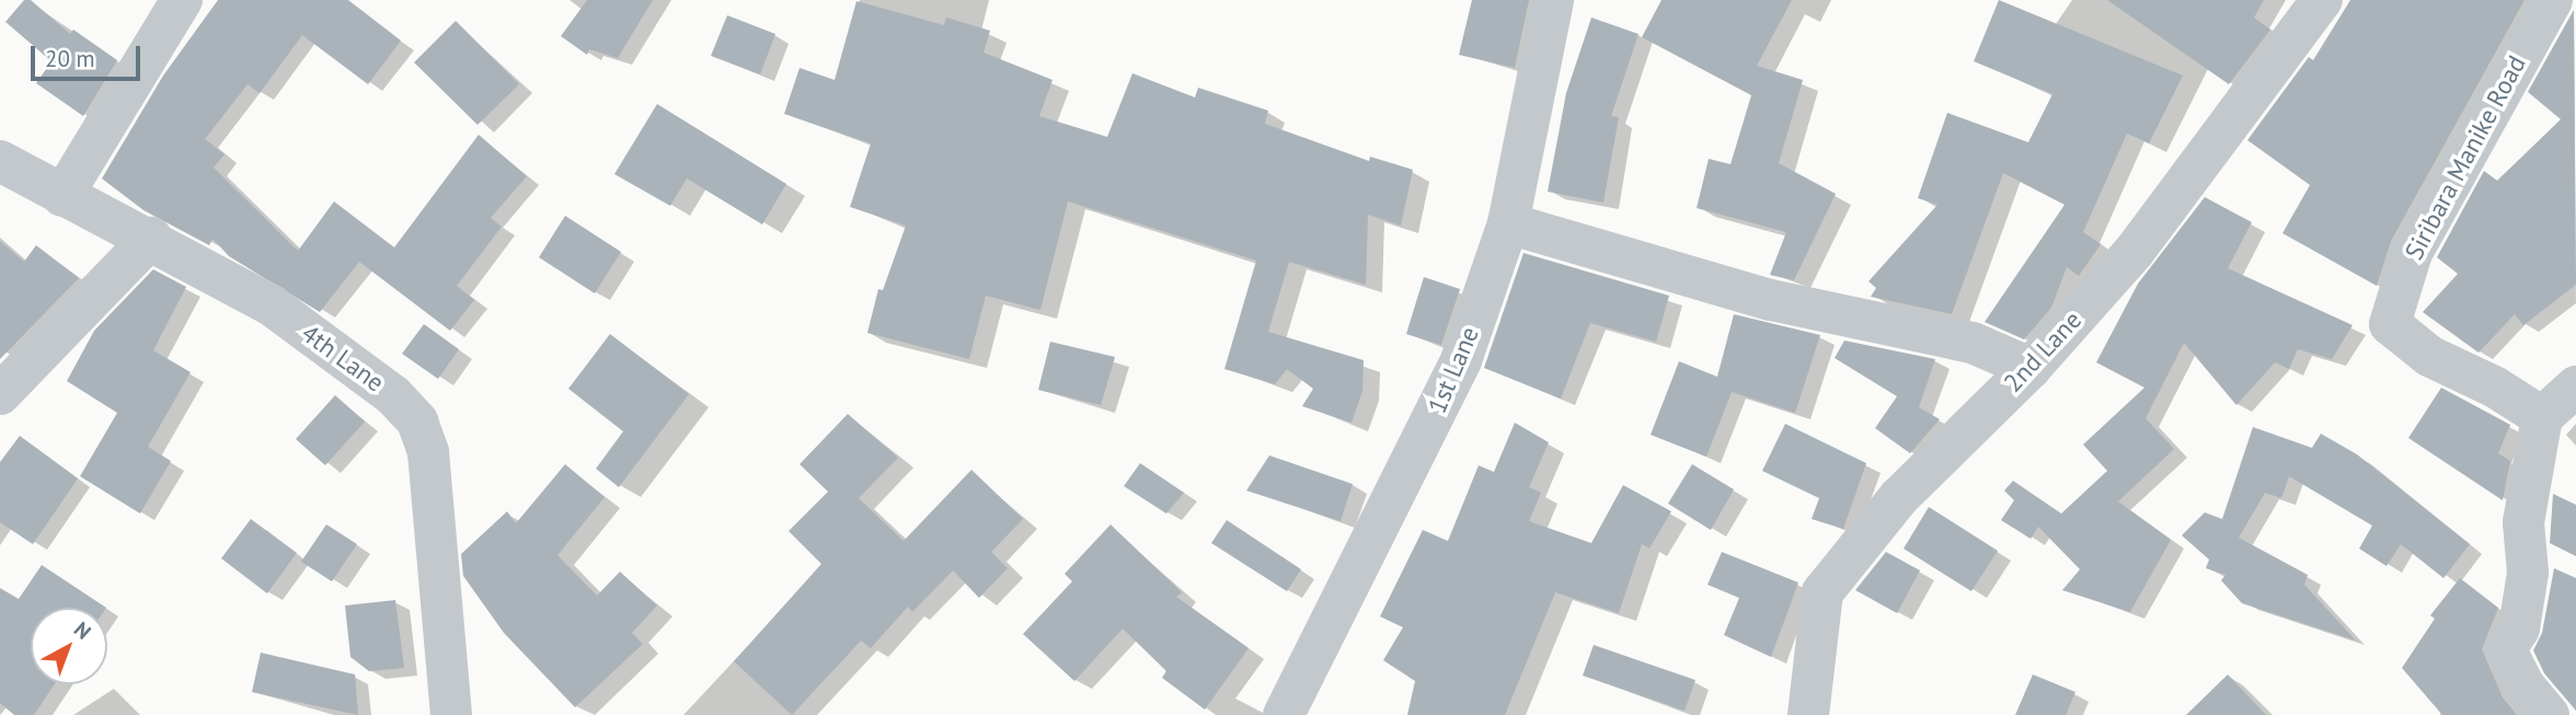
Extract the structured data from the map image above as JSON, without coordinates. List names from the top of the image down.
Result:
{
  "streets": {
    "street": [
      "Siribara Manike Road",
      "2nd Lane",
      "4th Lane",
      "1st Lane"
    ]
  },
  "scale_bar": "20 m",
  "north": "top right"
}
